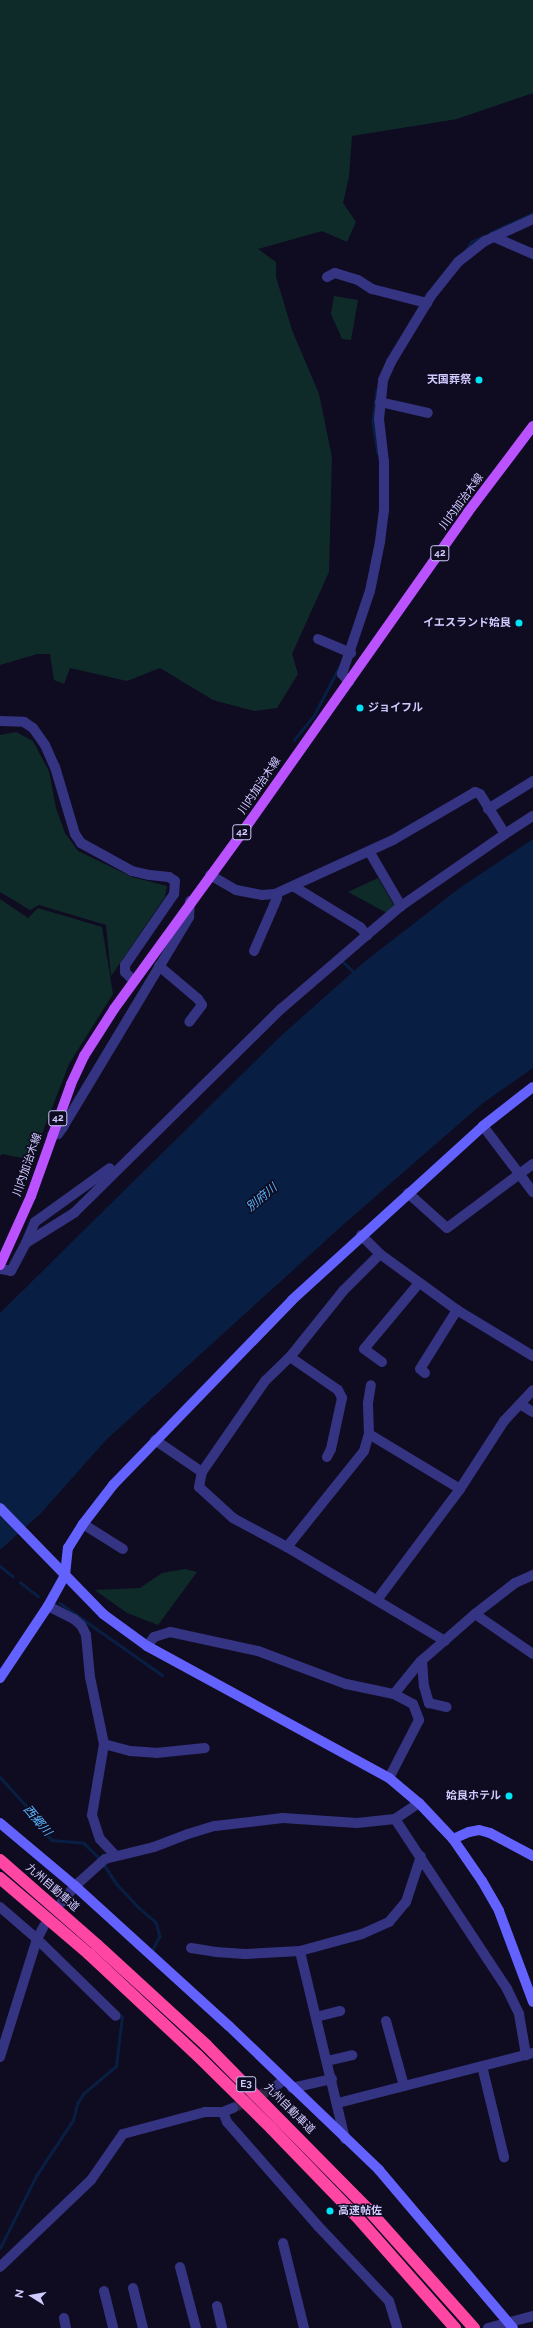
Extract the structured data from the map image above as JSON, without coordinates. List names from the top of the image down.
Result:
{
  "streets": {
    "highway": ["九州自動車道", "E3"],
    "main road": ["川内加治木線", "42"]
  },
  "water": ["別府川", "西郷川"],
  "places": [
    "天国葬祭",
    "イエスランド姶良",
    "ジョイフル",
    "姶良ホテル",
    "高速帖佐"
  ],
  "north": "left"
}
